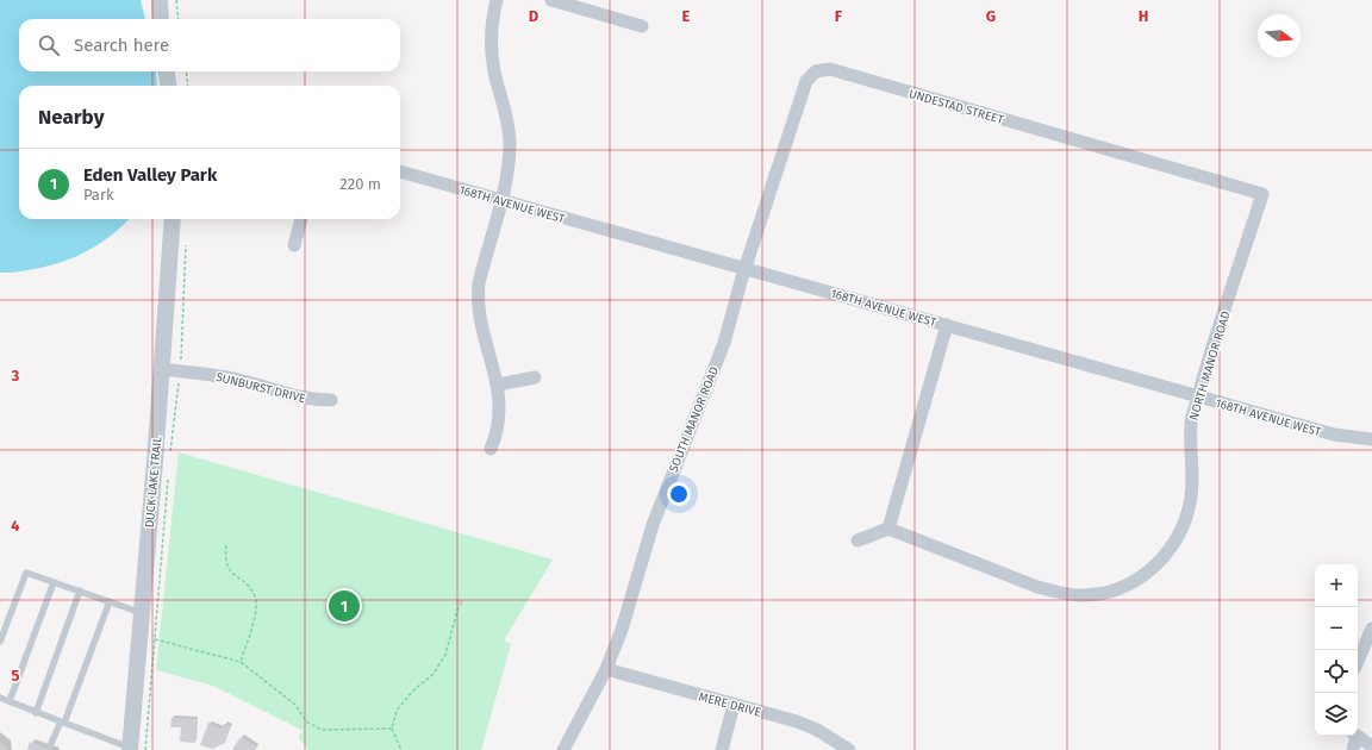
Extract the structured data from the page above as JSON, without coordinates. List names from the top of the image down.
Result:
{
  "streets": {
    "street": [
      "UNDESTAD STREET",
      "168TH AVENUE WEST",
      "NORTH MANOR ROAD",
      "SUNBURST DRIVE",
      "SOUTH MANOR ROAD",
      "DUCK LAKE TRAIL",
      "MERE DRIVE"
    ]
  },
  "crossings": [
    ["UNDESTAD STREET", "NORTH MANOR ROAD"],
    ["UNDESTAD STREET", "SOUTH MANOR ROAD"],
    ["168TH AVENUE WEST", "NORTH MANOR ROAD"],
    ["168TH AVENUE WEST", "SOUTH MANOR ROAD"],
    ["SUNBURST DRIVE", "DUCK LAKE TRAIL"],
    ["SOUTH MANOR ROAD", "MERE DRIVE"]
  ],
  "north": "right",
  "page": {
    "search": "Search here",
    "heading": "Nearby",
    "list": [
      {
        "mark": "1",
        "name": "Eden Valley Park",
        "note": "Park",
        "value": "220 m"
      }
    ],
    "map_buttons": ["+", "−"],
    "pins": "1"
  },
  "grid": {
    "columns": [
      "D",
      "E",
      "F",
      "G",
      "H"
    ],
    "rows": ["3", "4", "5"]
  }
}
